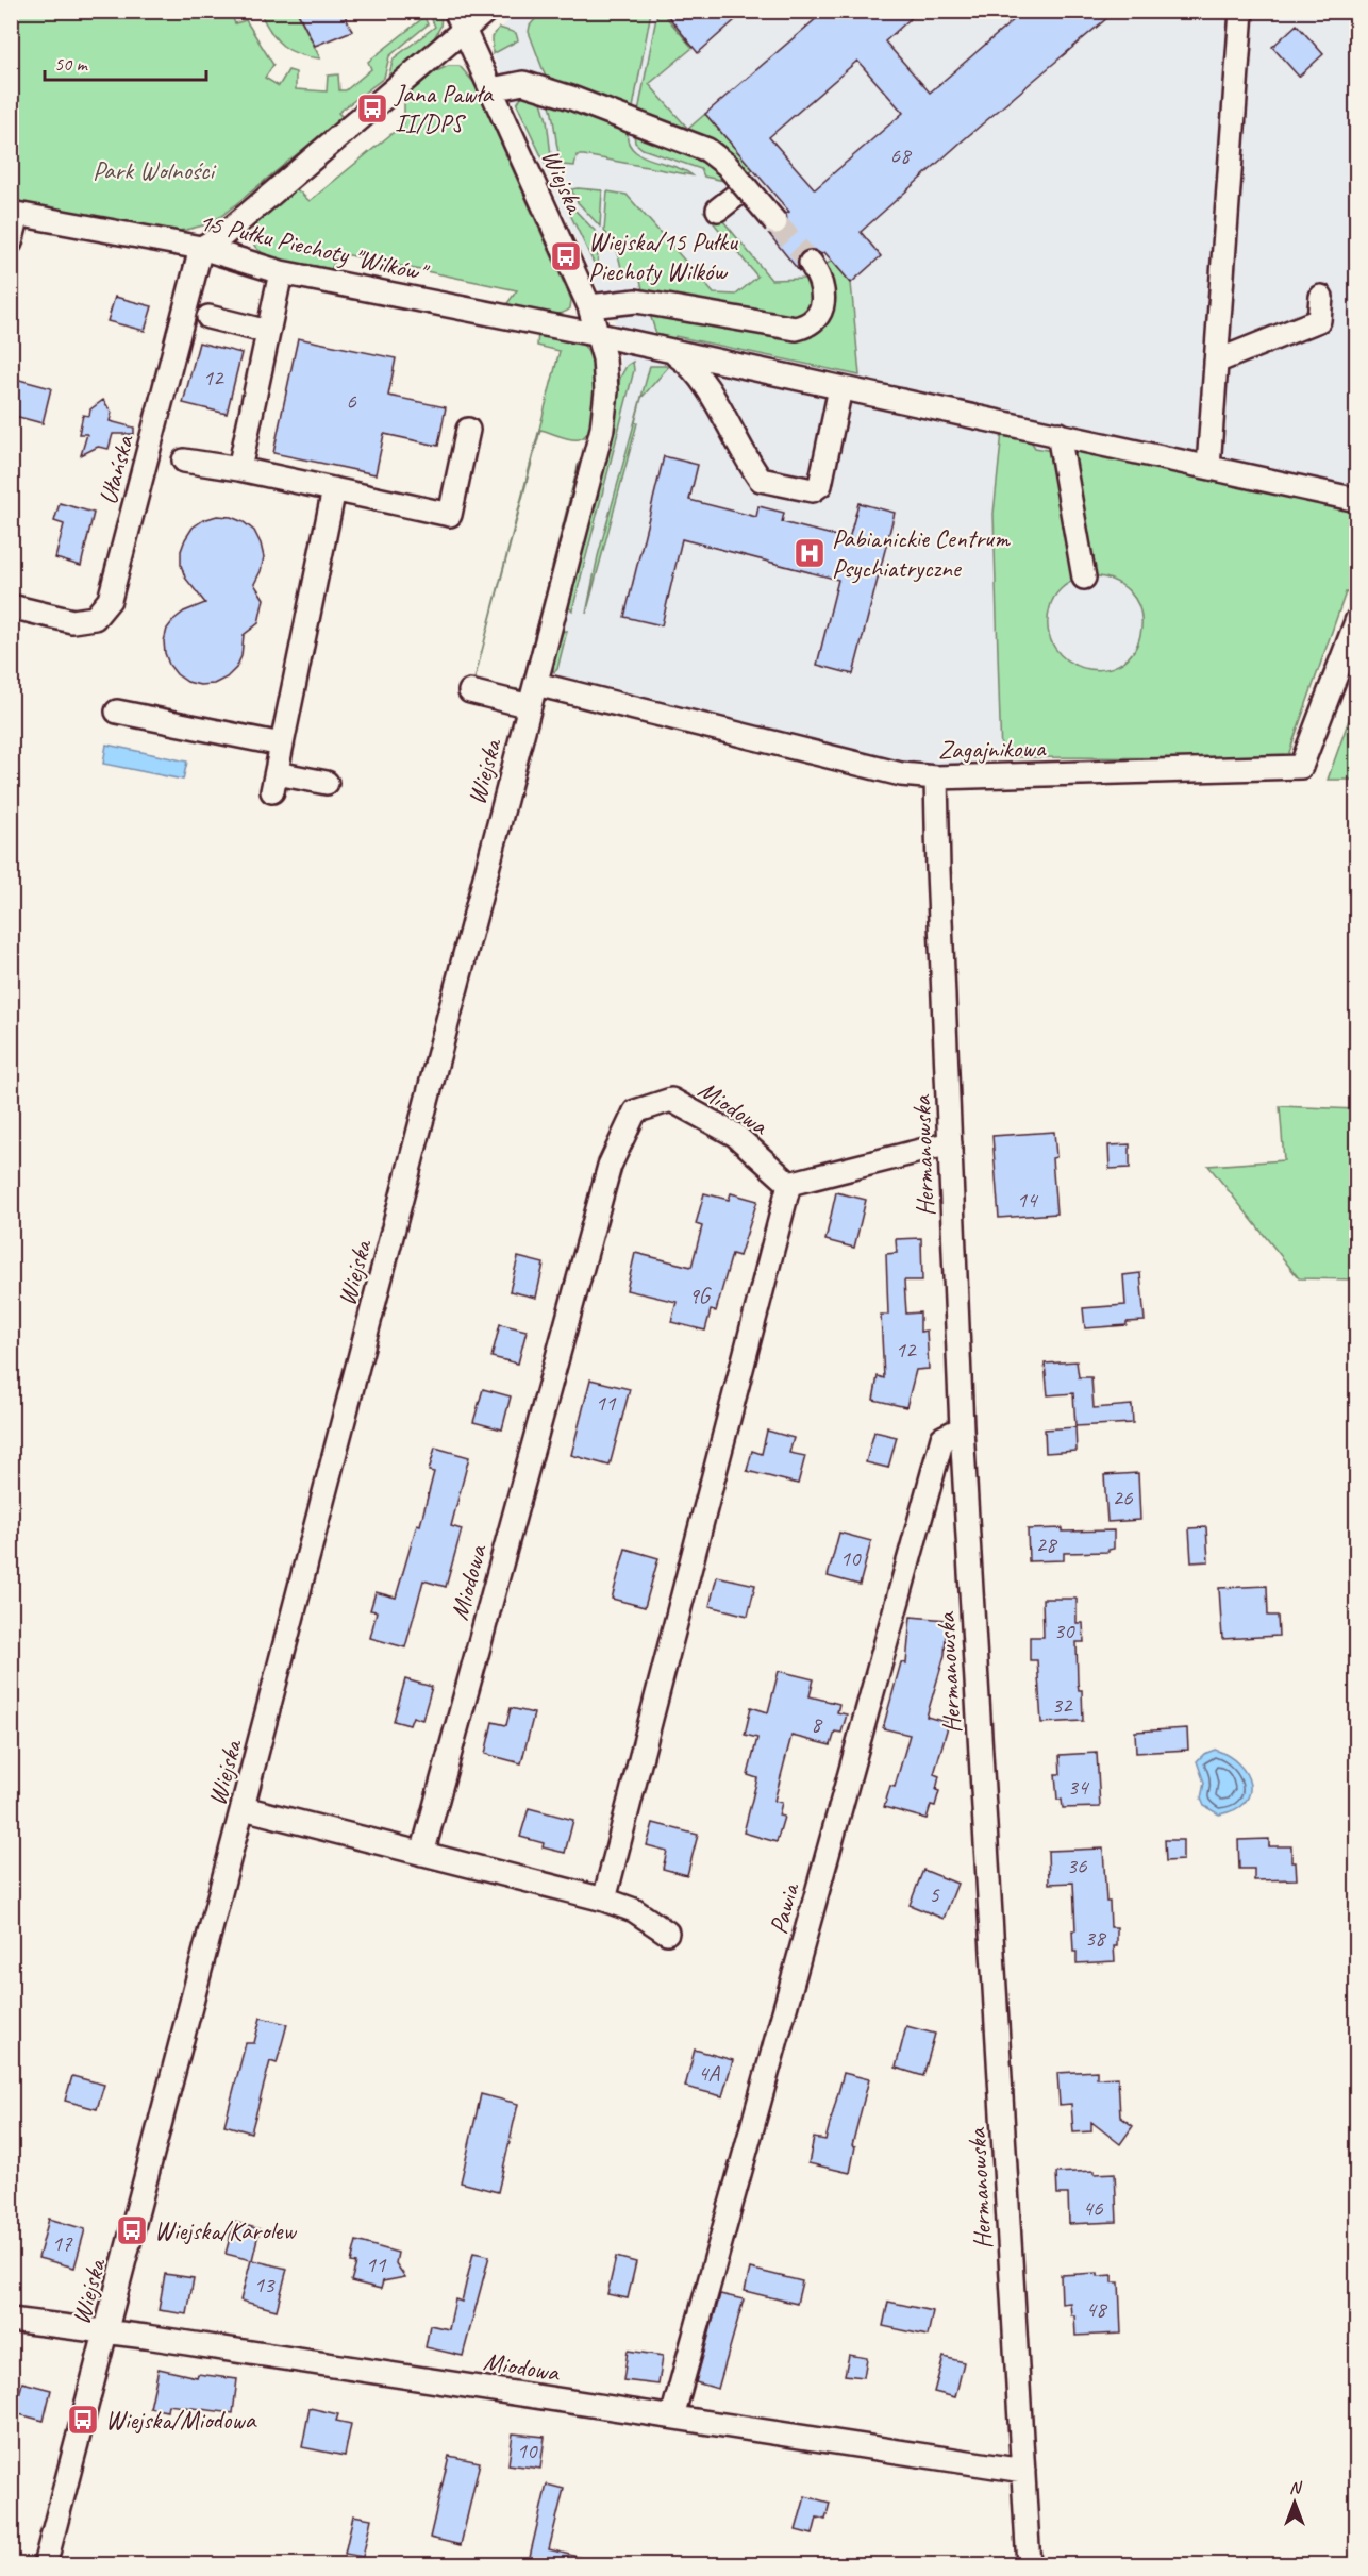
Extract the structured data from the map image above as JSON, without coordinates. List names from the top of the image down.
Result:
{
  "streets": {
    "street": [
      "Wiejska",
      "15 Pułku Piechoty \"Wilków\"",
      "Ułańska",
      "Zagajnikowa",
      "Miodowa",
      "Hermanowska",
      "Pawia"
    ]
  },
  "crossings": [
    ["Wiejska", "15 Pułku Piechoty \"Wilków\""],
    ["Wiejska", "Zagajnikowa"],
    ["Wiejska", "Miodowa"],
    ["15 Pułku Piechoty \"Wilków\"", "Ułańska"],
    ["Zagajnikowa", "Hermanowska"],
    ["Miodowa", "Hermanowska"],
    ["Miodowa", "Pawia"],
    ["Hermanowska", "Pawia"]
  ],
  "parks": ["Park Wolności"],
  "places": {
    "bus stop": [
      "Jana Pawła II/DPS",
      "Wiejska/15 Pułku Piechoty Wilków",
      "Wiejska/Karolew",
      "Wiejska/Miodowa"
    ],
    "hospital": ["Pabianickie Centrum Psychiatryczne"]
  },
  "house_numbers": [
    "68",
    "12",
    "6",
    "14",
    "9G",
    "12",
    "11",
    "26",
    "28",
    "10",
    "30",
    "32",
    "8",
    "34",
    "36",
    "5",
    "38",
    "4A",
    "46",
    "17",
    "11",
    "13",
    "48",
    "10"
  ],
  "scale_bar": "50 m",
  "north": "top"
}
